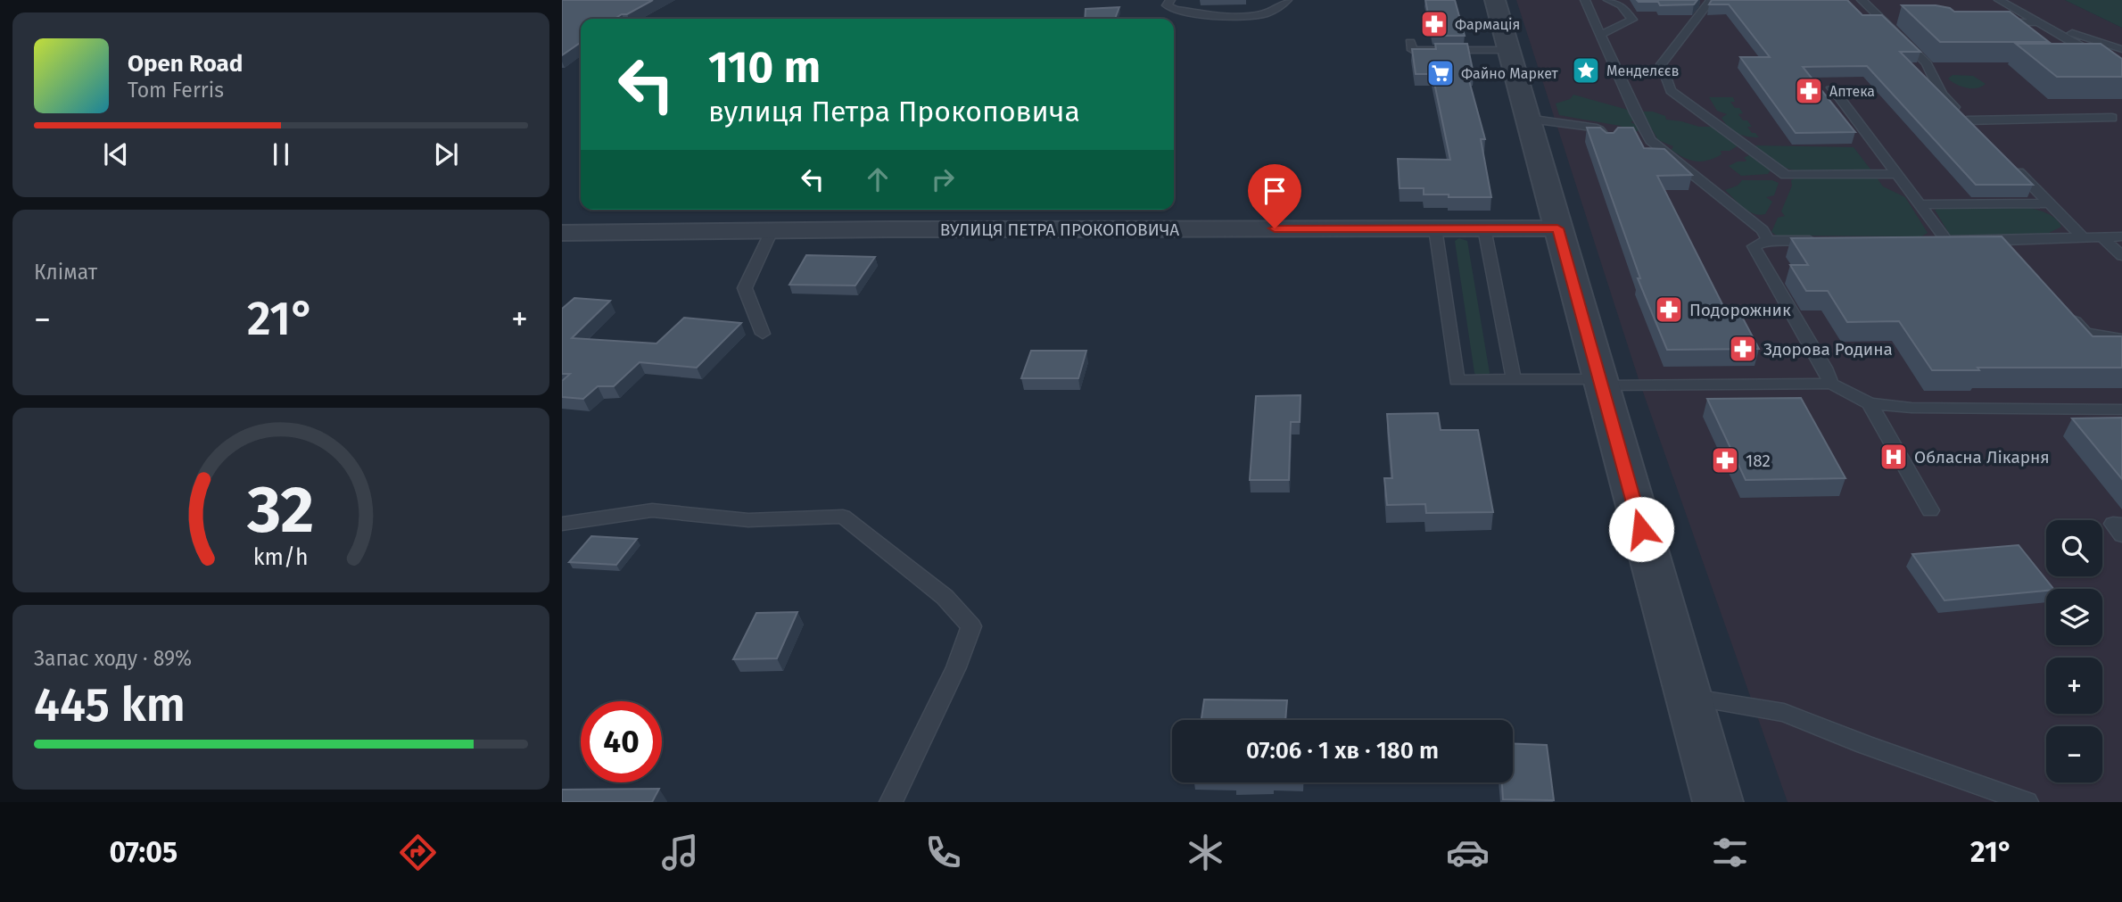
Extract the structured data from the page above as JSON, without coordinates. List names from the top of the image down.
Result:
{
  "streets": {
    "street": ["ВУЛИЦЯ ПЕТРА ПРОКОПОВИЧА"]
  },
  "places": {
    "pharmacy": [
      "Фармація",
      "Аптека",
      "Подорожник",
      "Здорова Родина",
      "182"
    ],
    "place": ["Менделєєв"],
    "supermarket": ["Файно Маркет"],
    "hospital": ["Обласна Лікарня"]
  },
  "page": {
    "turn": ["110 m", "вулиця Петра Прокоповича"],
    "song": ["Open Road", "Tom Ferris"],
    "tile": [
      "Клімат",
      ["Запас ходу · 89%", "445 km"]
    ],
    "heat": ["−", "21°", "+"],
    "map_buttons": ["+", "−"],
    "limit": "40",
    "trip": "07:06 · 1 хв · 180 m",
    "tabs": ["07:05", "21°"],
    "gauge": ["32", "km/h"]
  }
}
